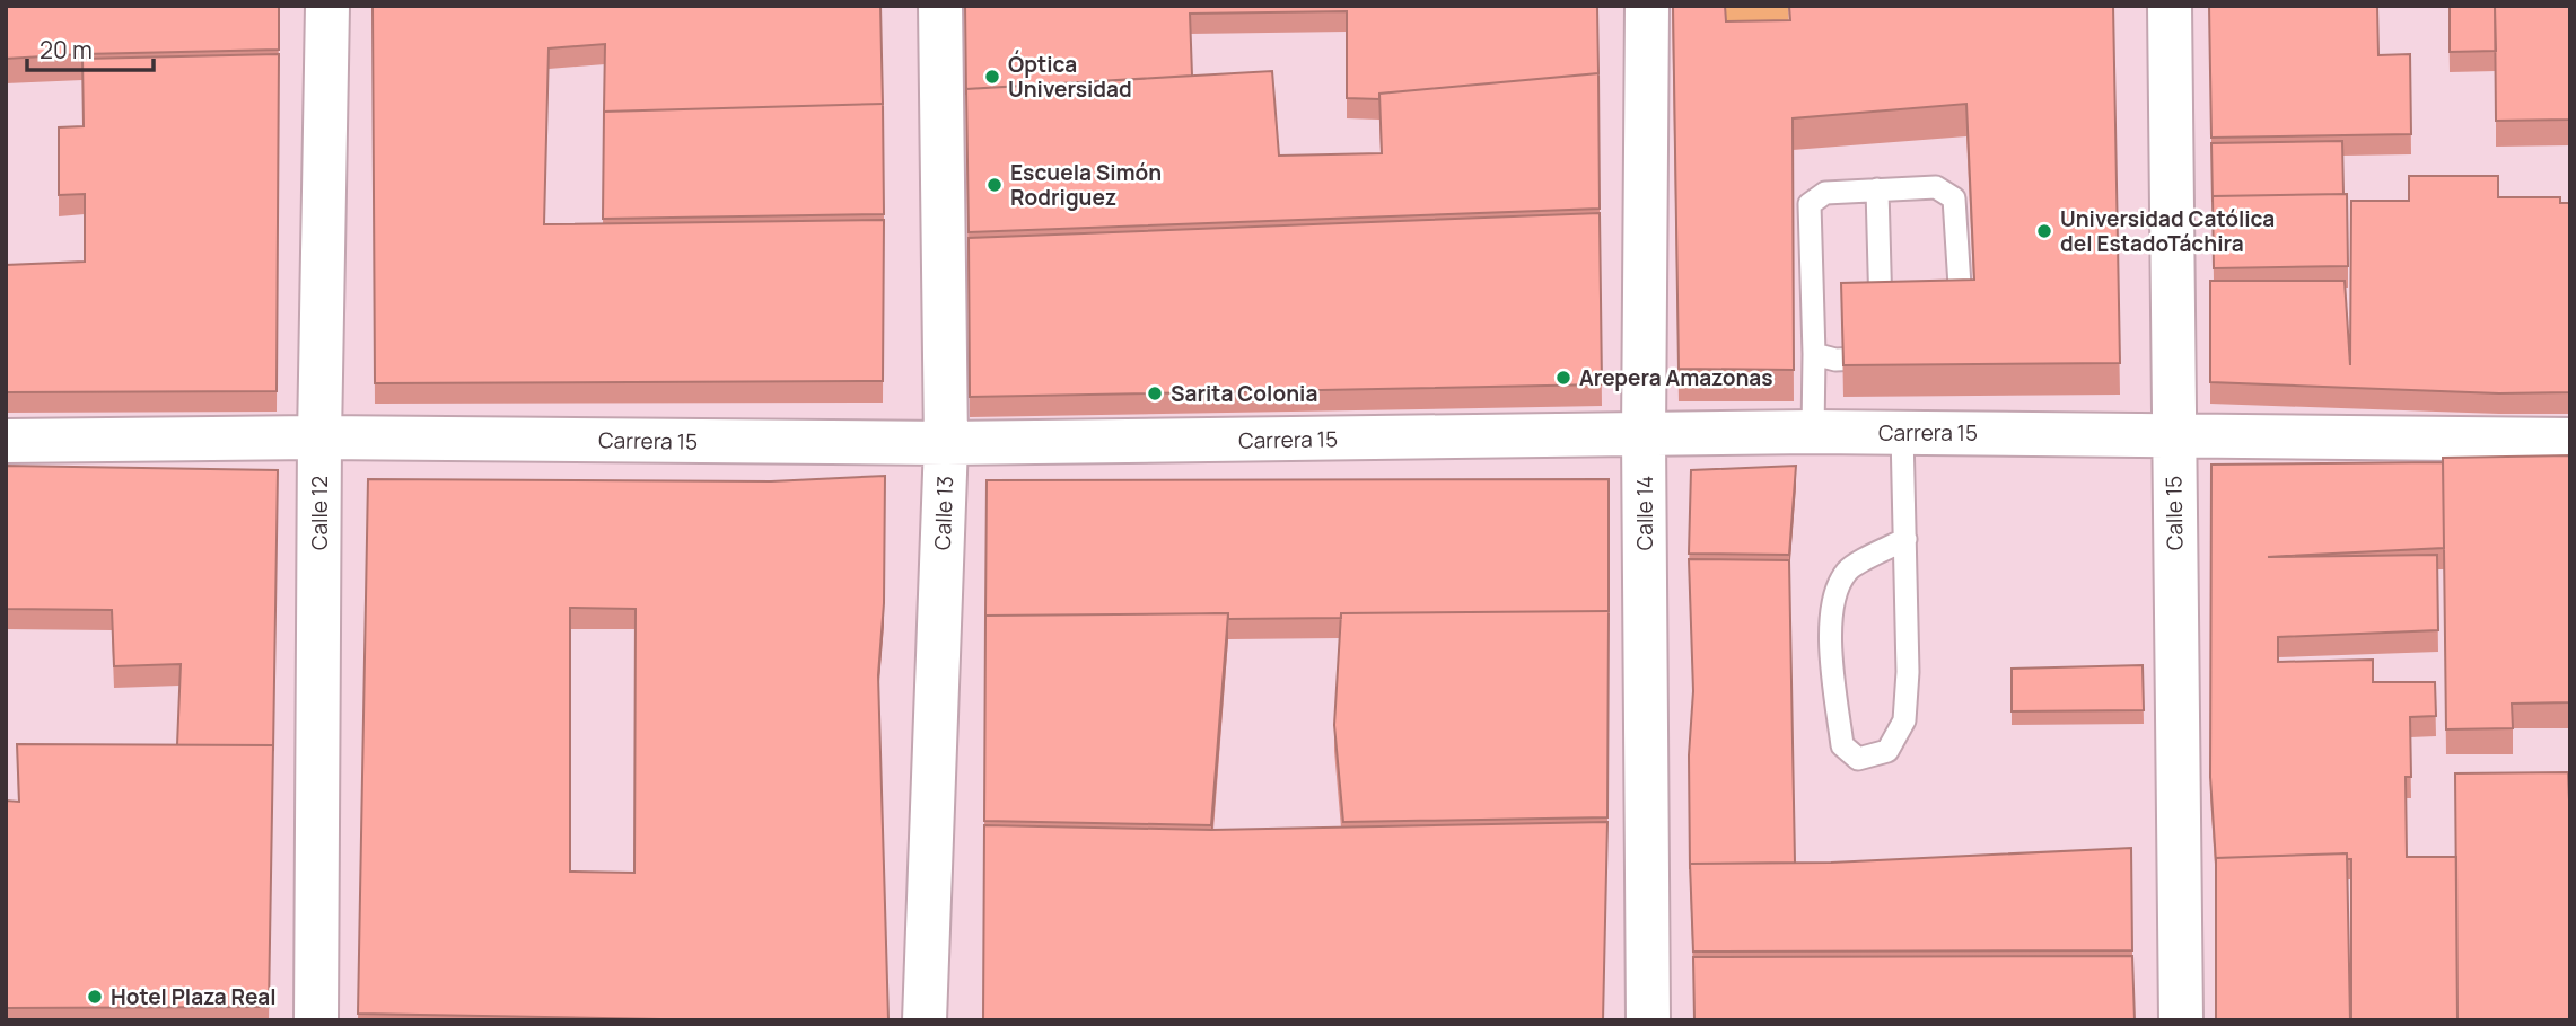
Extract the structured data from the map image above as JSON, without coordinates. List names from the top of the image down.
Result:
{
  "streets": {
    "street": [
      "Carrera 15",
      "Calle 12",
      "Calle 13",
      "Calle 14",
      "Calle 15"
    ]
  },
  "crossings": [
    ["Carrera 15", "Calle 12"],
    ["Carrera 15", "Calle 13"],
    ["Carrera 15", "Calle 14"],
    ["Carrera 15", "Calle 15"]
  ],
  "places": [
    "Óptica Universidad",
    "Escuela Simón Rodriguez",
    "Universidad Católica del EstadoTáchira",
    "Arepera Amazonas",
    "Sarita Colonia",
    "Hotel Plaza Real"
  ],
  "scale_bar": "20 m"
}
